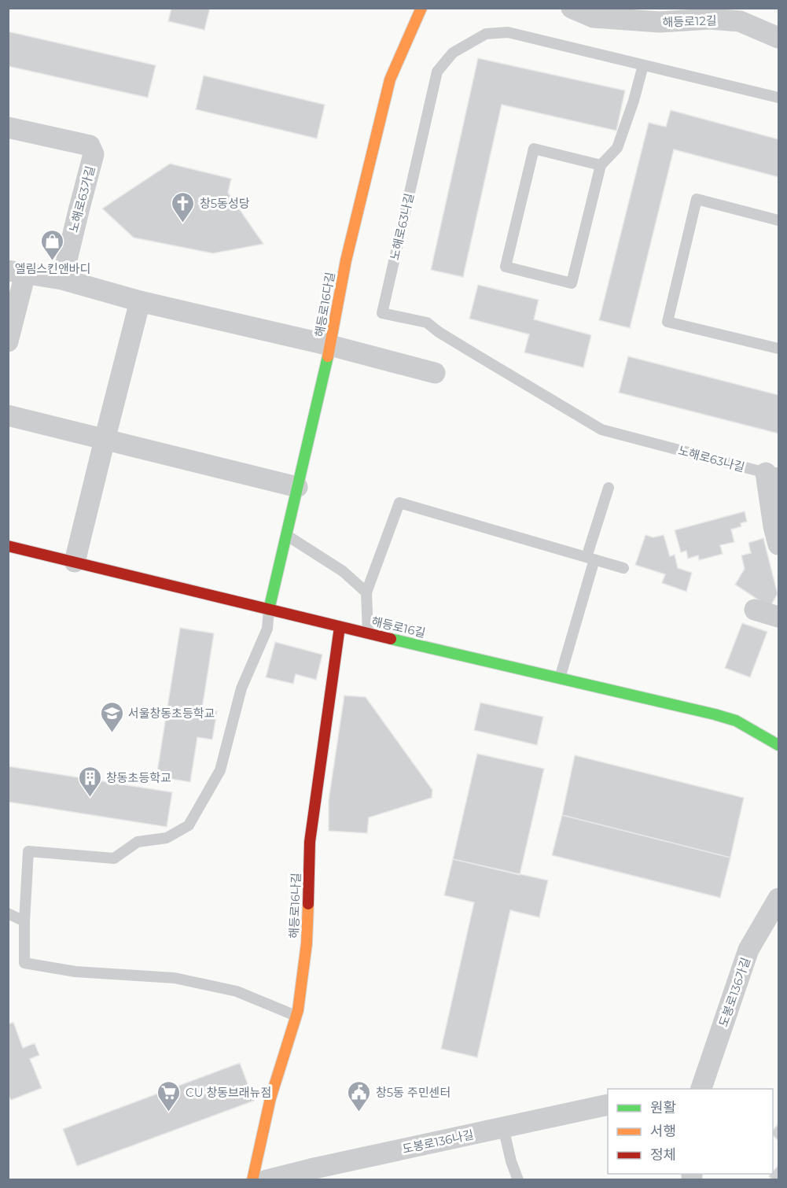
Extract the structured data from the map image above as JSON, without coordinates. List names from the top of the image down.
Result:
{
  "streets": {
    "street": [
      "해등로12길",
      "노해로63가길",
      "해등로16다길",
      "해등로16길",
      "해등로16나길",
      "도봉로136가길",
      "도봉로136나길"
    ],
    "lane": ["노해로63나길"]
  },
  "crossings": [
    ["해등로16다길", "해등로16길"],
    ["해등로16길", "해등로16나길"]
  ],
  "places": {
    "church": ["창5동성당"],
    "shop": ["엘림스킨앤바디"],
    "school or university": ["서울창동초등학교"],
    "building": ["창동초등학교"],
    "supermarket": ["CU 창동브래뉴점"],
    "public building": ["창5동 주민센터"]
  },
  "legend": ["원활", "서행", "정체"]
}
